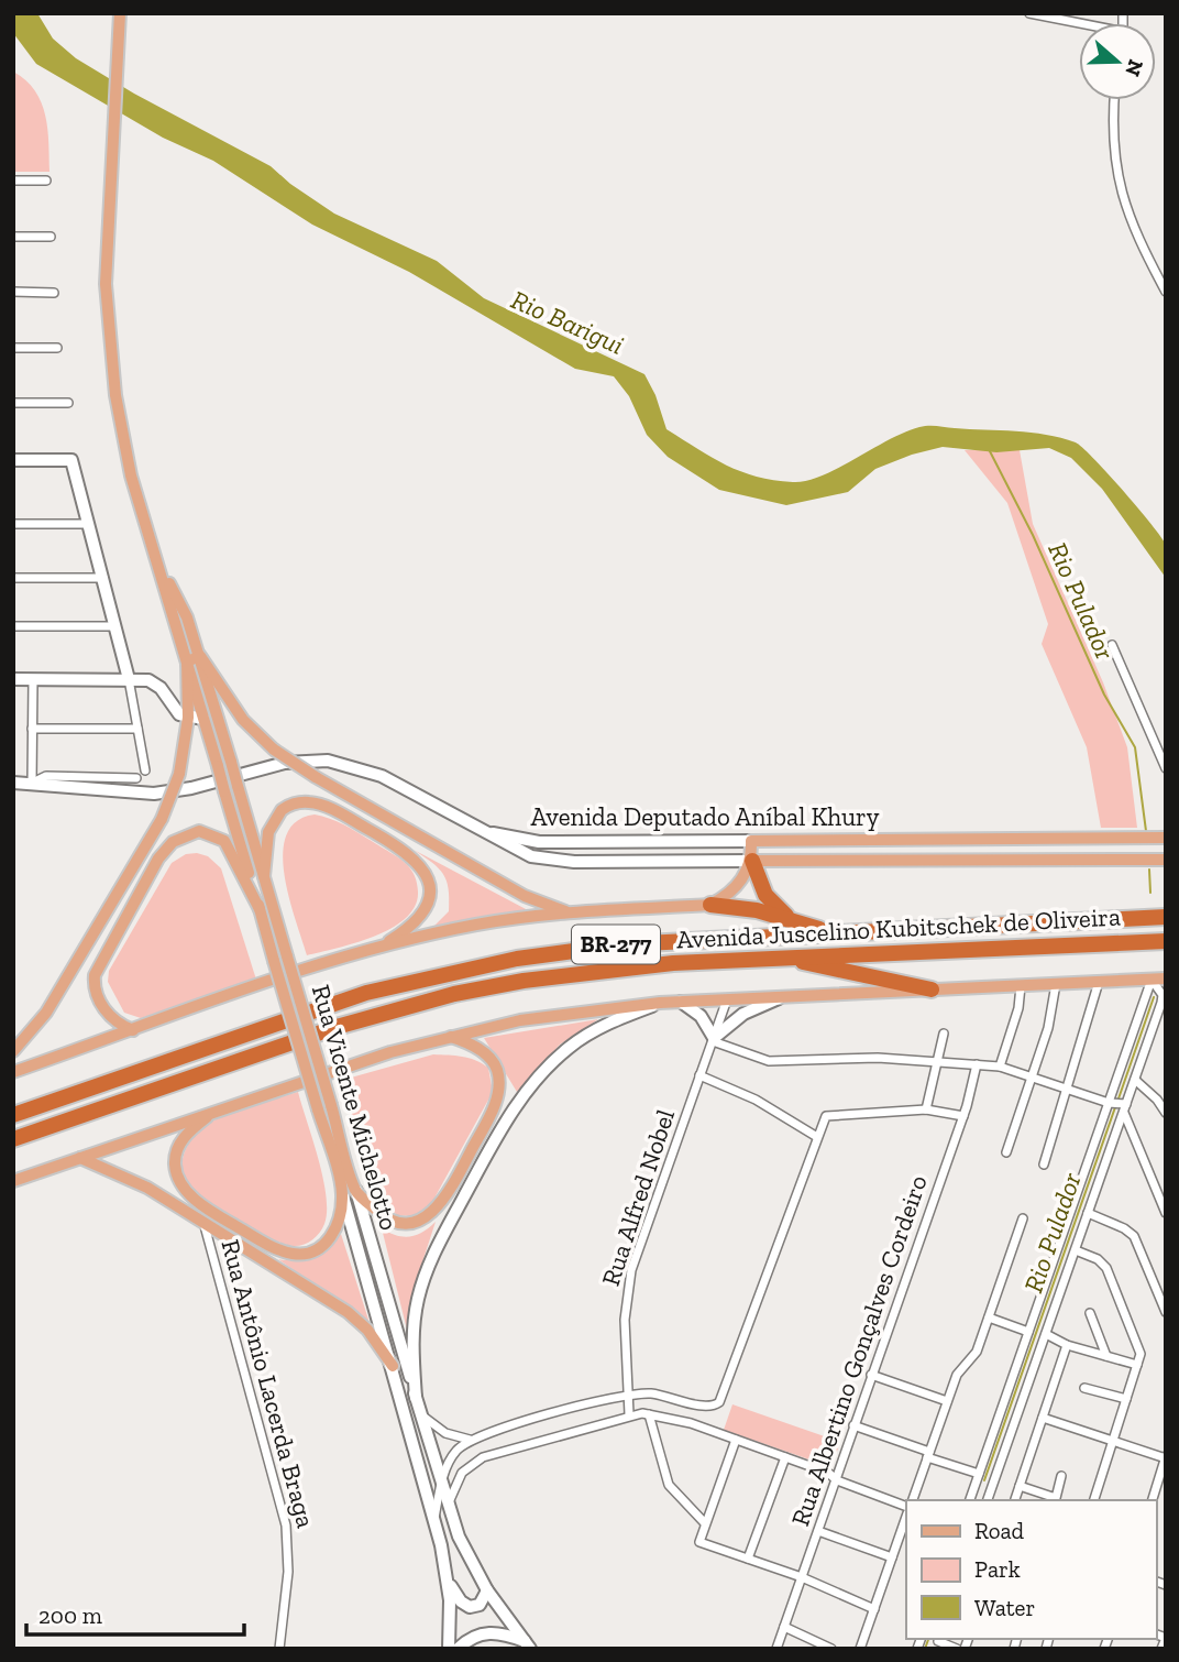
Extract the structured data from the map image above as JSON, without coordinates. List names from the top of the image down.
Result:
{
  "streets": {
    "highway": ["Avenida Juscelino Kubitschek de Oliveira", "BR-277"],
    "main road": ["Avenida Deputado Aníbal Khury", "Rua Vicente Michelotto"],
    "street": ["Rua Alfred Nobel", "Rua Albertino Gonçalves Cordeiro", "Rua Antônio Lacerda Braga"]
  },
  "water": ["Rio Barigui", "Rio Pulador"],
  "legend": ["Road", "Park", "Water"],
  "scale_bar": "200 m",
  "north": "right"
}
